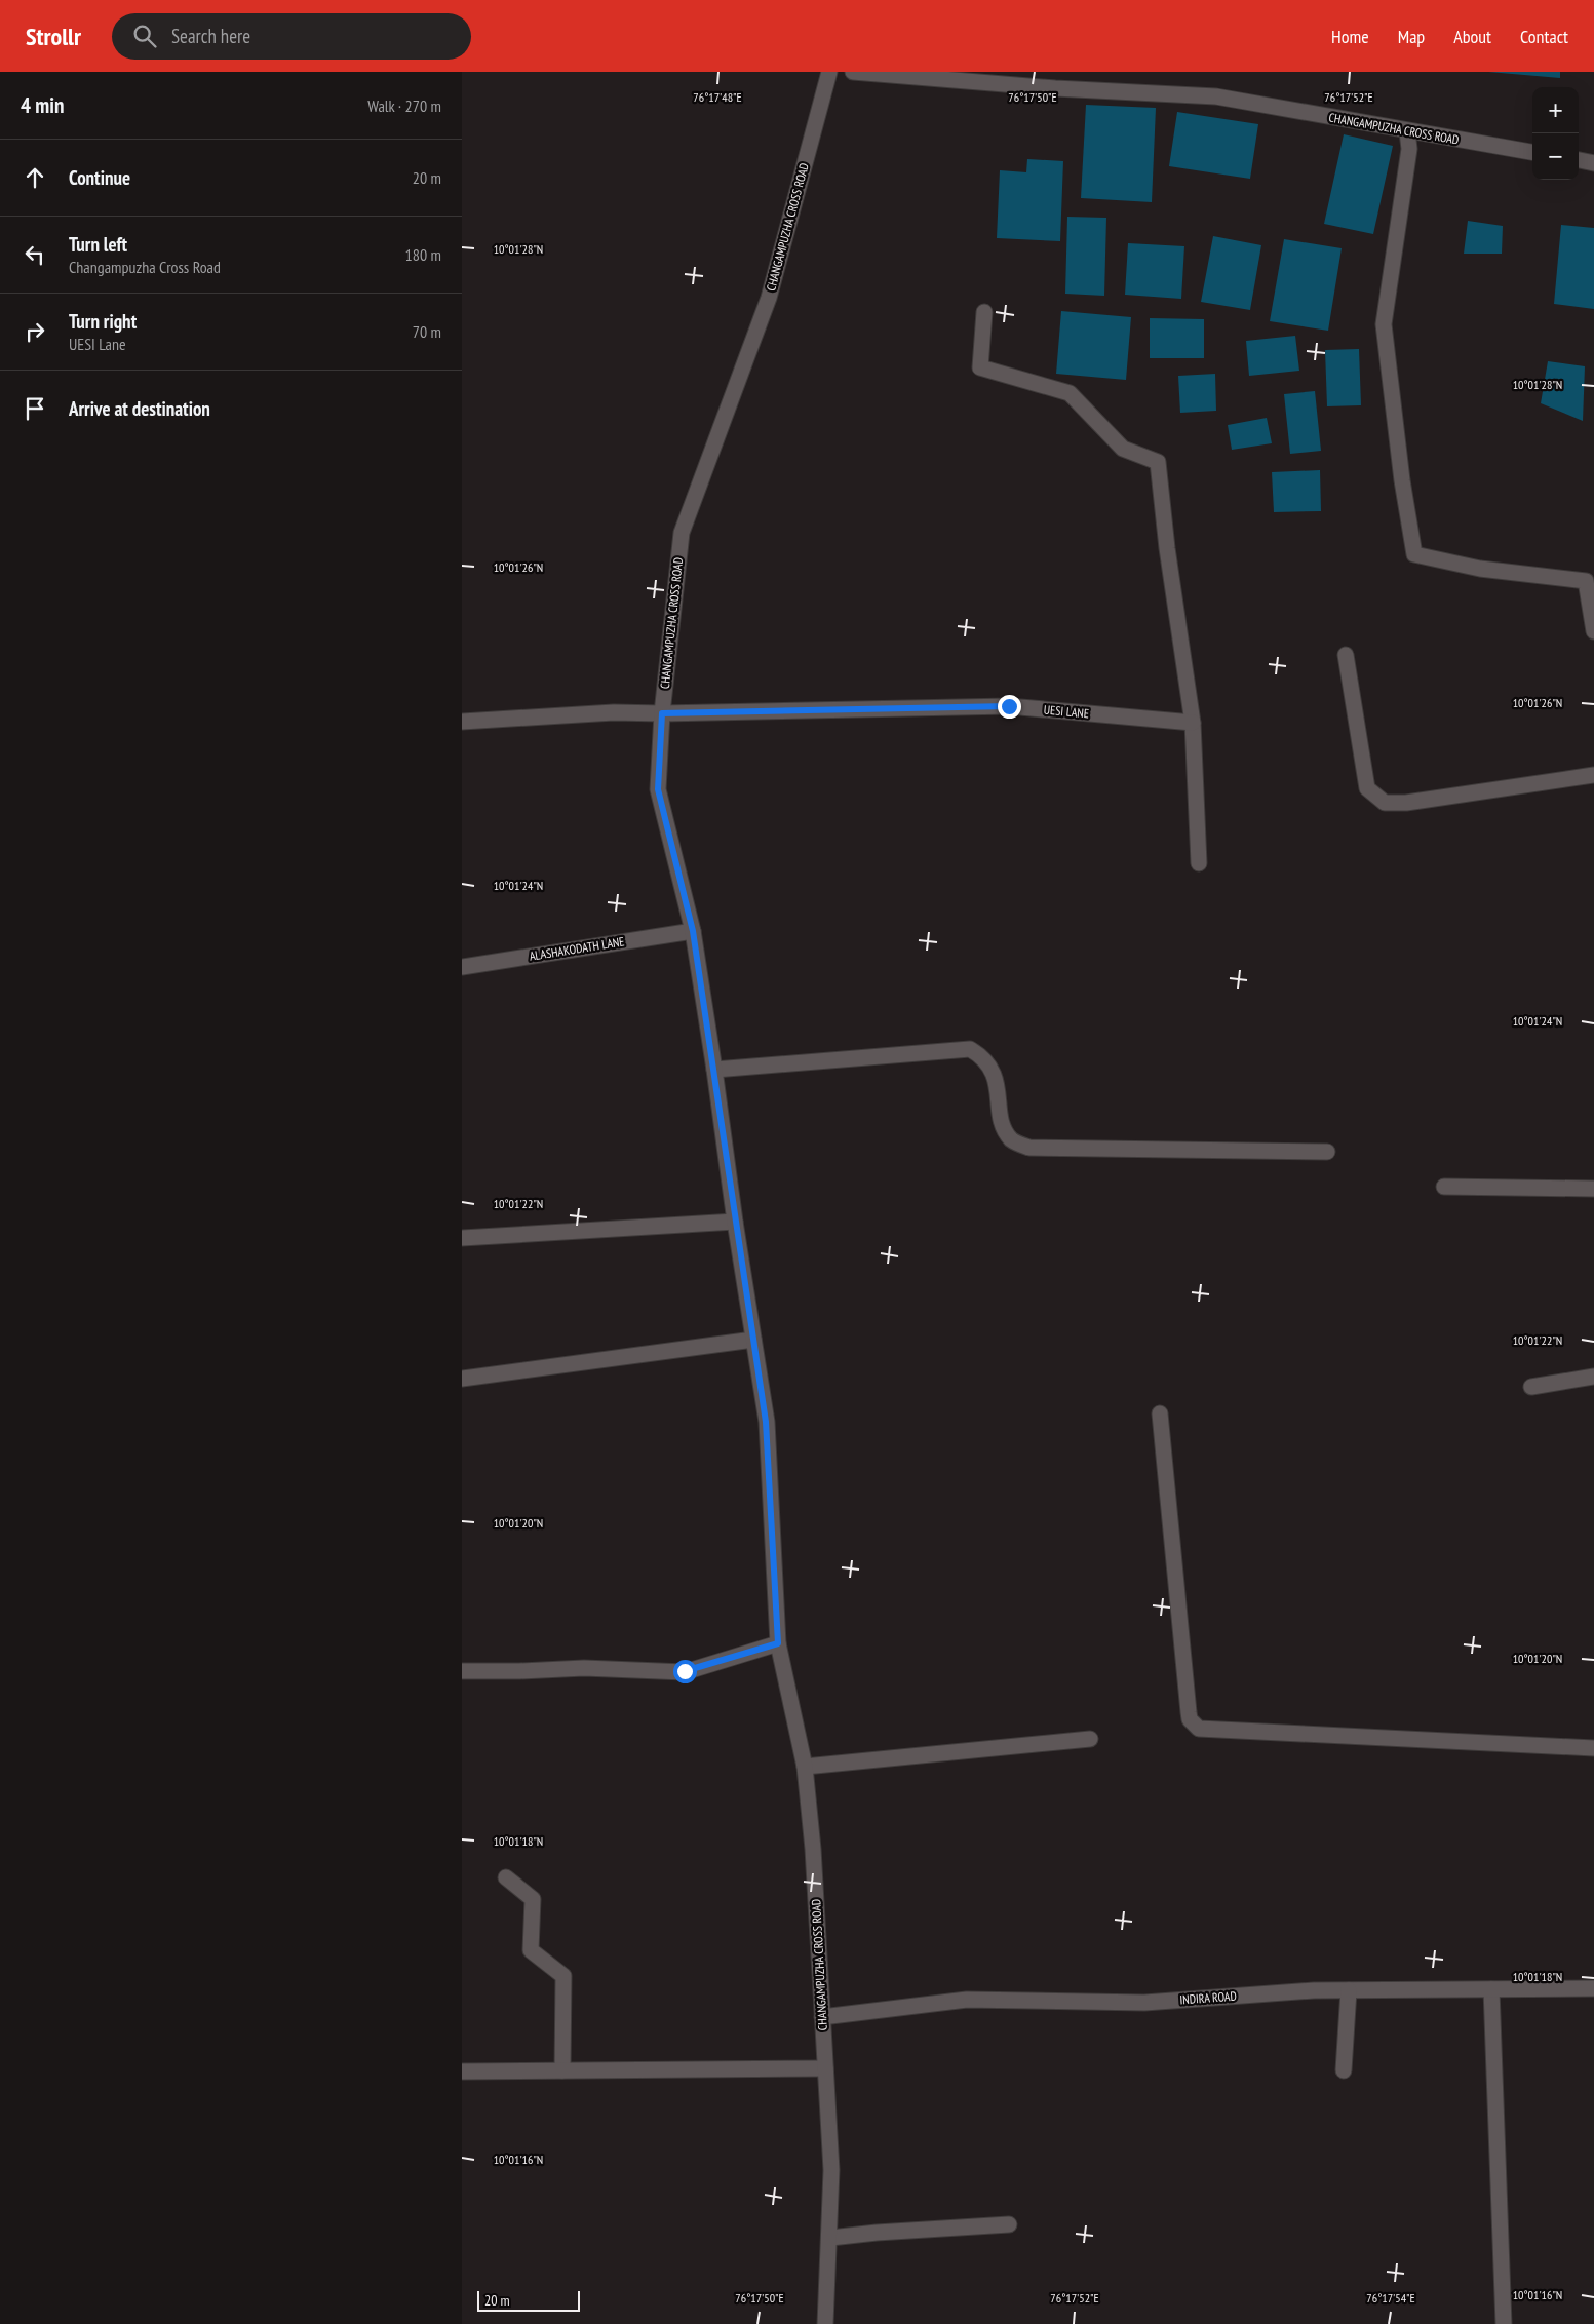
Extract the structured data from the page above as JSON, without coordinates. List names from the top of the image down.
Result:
{
  "streets": {
    "street": [
      "CHANGAMPUZHA CROSS ROAD",
      "UESI LANE",
      "ALASHAKODATH LANE",
      "INDIRA ROAD"
    ]
  },
  "crossings": [
    ["CHANGAMPUZHA CROSS ROAD", "UESI LANE"],
    ["CHANGAMPUZHA CROSS ROAD", "ALASHAKODATH LANE"],
    ["CHANGAMPUZHA CROSS ROAD", "INDIRA ROAD"]
  ],
  "scale_bar": "20 m",
  "page": {
    "header": "Strollr",
    "search": "Search here",
    "nav": [
      "Home",
      "Map",
      "About",
      "Contact"
    ],
    "heading": ["4 min", "Walk · 270 m"],
    "map_buttons": ["+", "−"],
    "list": [
      ["Continue", "20 m"],
      ["Turn left", "Changampuzha Cross Road", "180 m"],
      ["Turn right", "UESI Lane", "70 m"],
      "Arrive at destination"
    ],
    "scale": "20 m"
  },
  "coordinates": [
    "76°17'48\"E",
    "76°17'50\"E",
    "76°17'52\"E",
    "10°01'28\"N",
    "10°01'26\"N",
    "10°01'24\"N",
    "10°01'22\"N",
    "10°01'20\"N",
    "10°01'18\"N",
    "10°01'16\"N",
    "76°17'54\"E"
  ]
}
